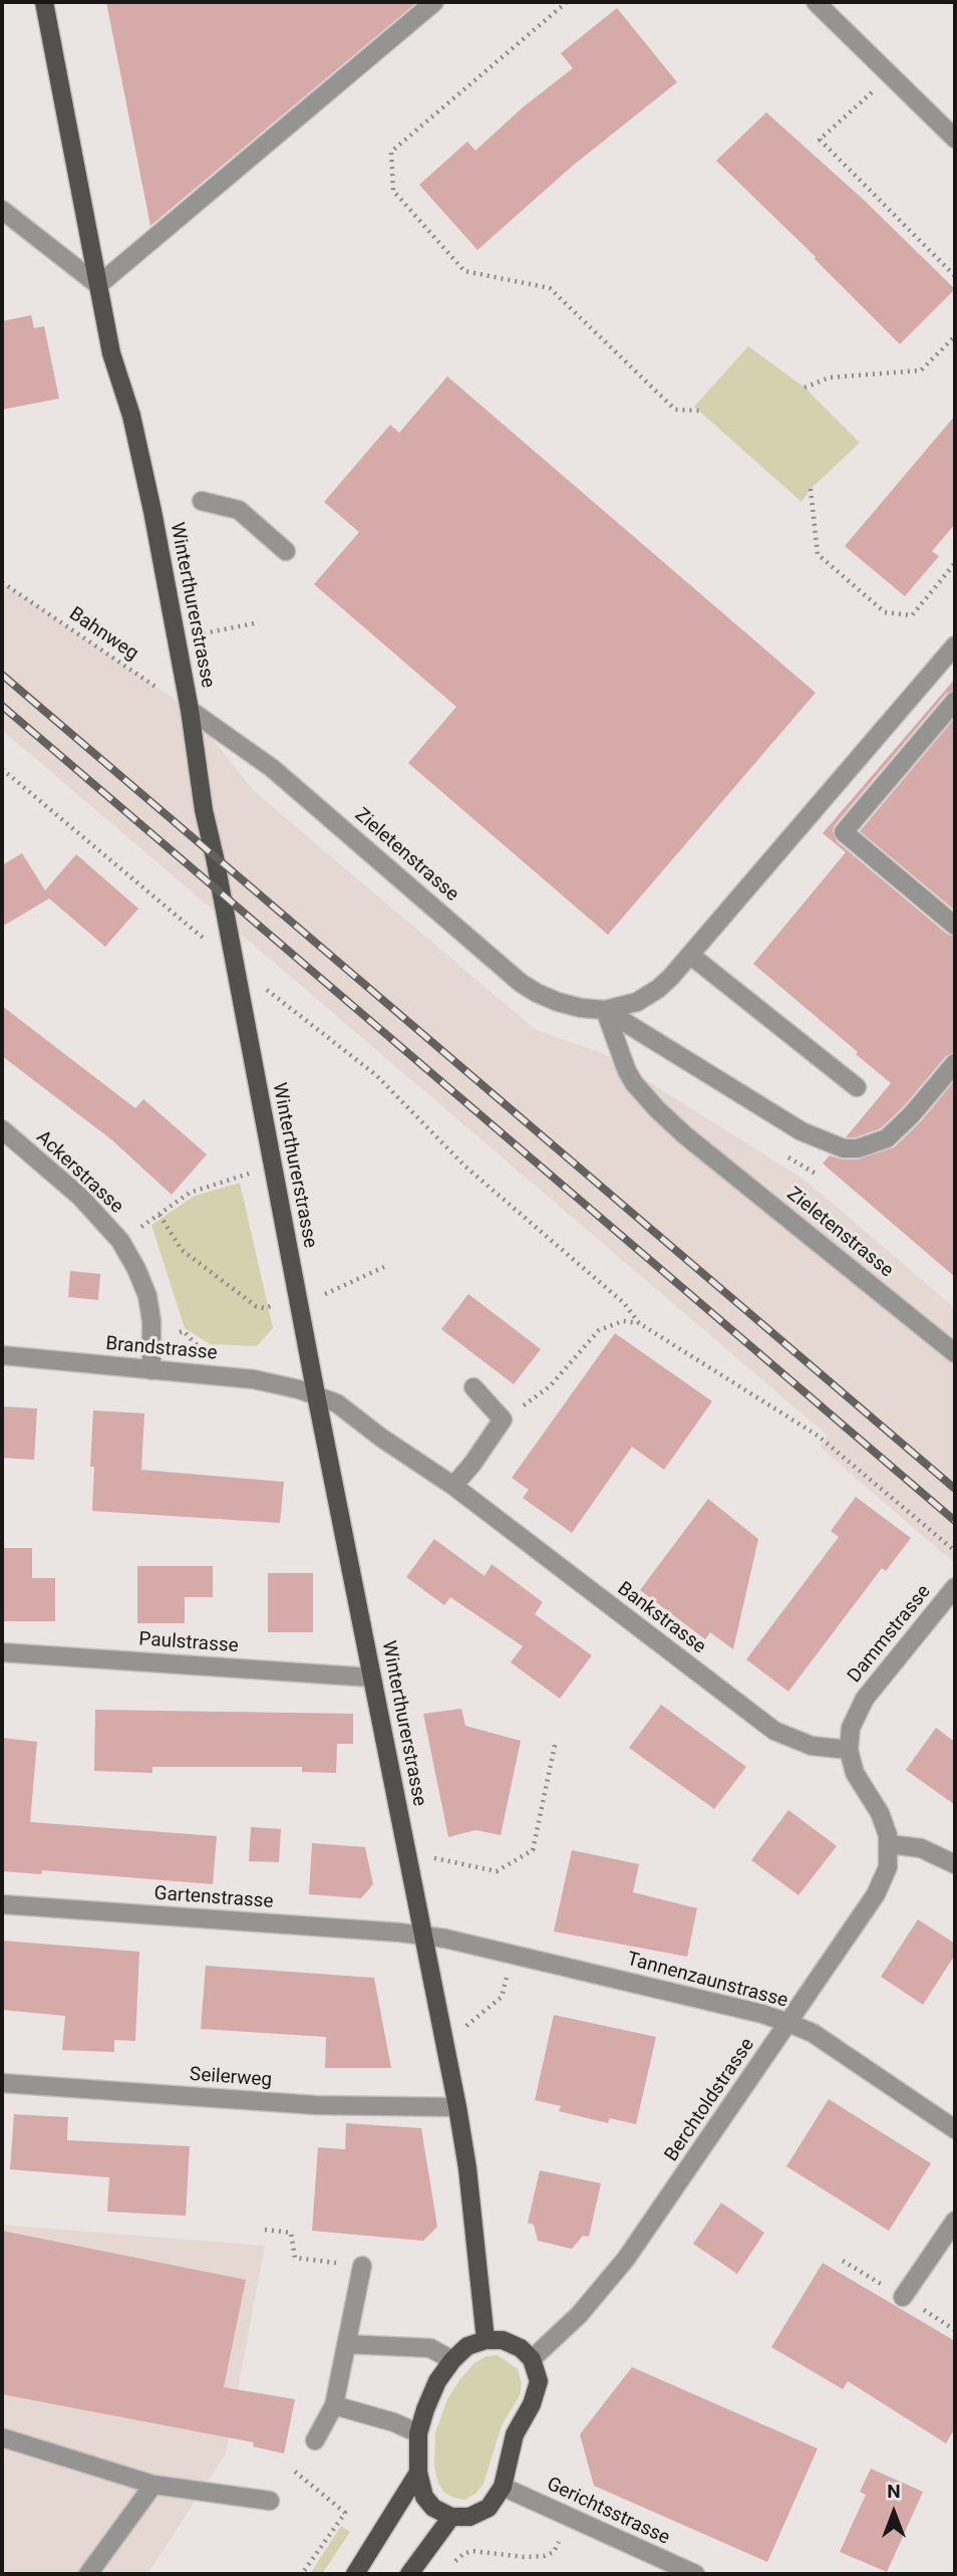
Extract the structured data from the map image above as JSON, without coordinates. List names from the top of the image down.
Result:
{
  "streets": {
    "main road": ["Winterthurerstrasse"],
    "street": [
      "Zieletenstrasse",
      "Ackerstrasse",
      "Brandstrasse",
      "Bankstrasse",
      "Dammstrasse",
      "Paulstrasse",
      "Gartenstrasse",
      "Tannenzaunstrasse",
      "Seilerweg",
      "Berchtoldstrasse",
      "Gerichtsstrasse"
    ],
    "path": ["Bahnweg"]
  },
  "crossings": [
    ["Winterthurerstrasse", "Bahnweg"],
    ["Winterthurerstrasse", "Zieletenstrasse"],
    ["Winterthurerstrasse", "Brandstrasse"],
    ["Winterthurerstrasse", "Bankstrasse"],
    ["Winterthurerstrasse", "Paulstrasse"],
    ["Winterthurerstrasse", "Gartenstrasse"],
    ["Winterthurerstrasse", "Tannenzaunstrasse"],
    ["Winterthurerstrasse", "Seilerweg"],
    ["Bahnweg", "Zieletenstrasse"],
    ["Ackerstrasse", "Brandstrasse"],
    ["Brandstrasse", "Bankstrasse"],
    ["Bankstrasse", "Dammstrasse"],
    ["Gartenstrasse", "Tannenzaunstrasse"],
    ["Tannenzaunstrasse", "Berchtoldstrasse"]
  ],
  "north": "top"
}
